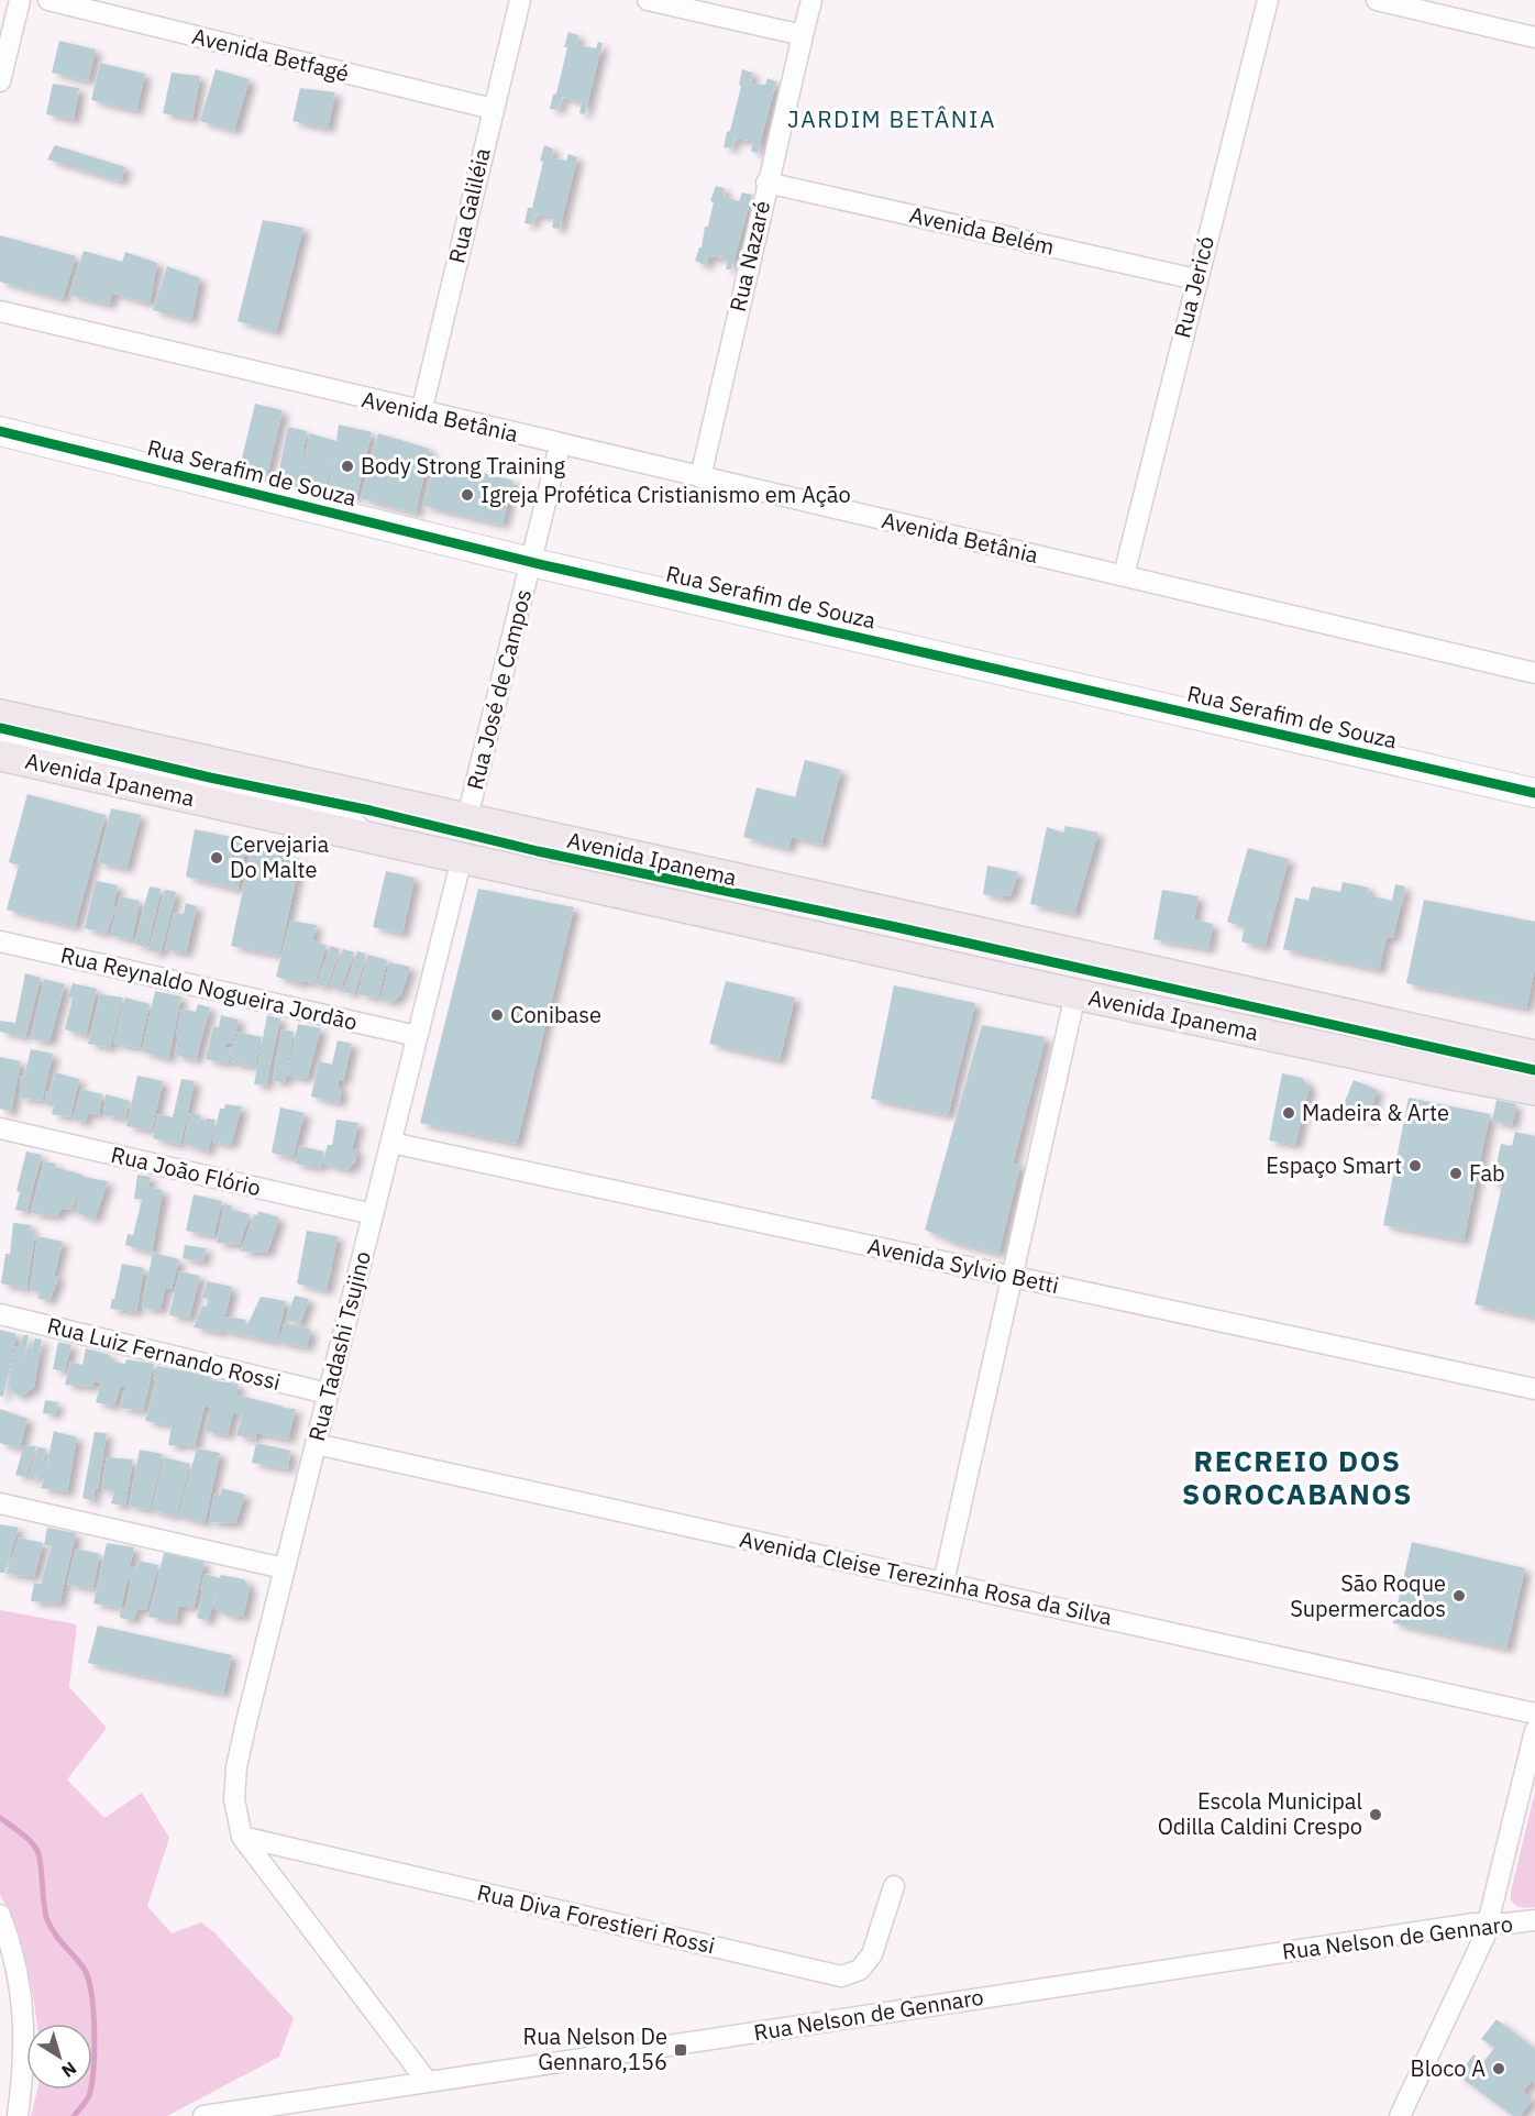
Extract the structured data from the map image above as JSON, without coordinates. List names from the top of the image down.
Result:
{
  "streets": {
    "main road": ["Avenida Ipanema"],
    "street": [
      "Avenida Betfagé",
      "Rua Galiléia",
      "Avenida Belém",
      "Rua Nazaré",
      "Rua Jericó",
      "Avenida Betânia",
      "Rua Serafim de Souza",
      "Rua José de Campos",
      "Rua Reynaldo Nogueira Jordão",
      "Rua João Flório",
      "Avenida Sylvio Betti",
      "Rua Tadashi Tsujino",
      "Rua Luiz Fernando Rossi",
      "Avenida Cleise Terezinha Rosa da Silva",
      "Rua Diva Forestieri Rossi",
      "Rua Nelson de Gennaro"
    ]
  },
  "crossings": [
    ["Avenida Betfagé", "Rua Galiléia"],
    ["Rua Galiléia", "Avenida Betânia"],
    ["Avenida Belém", "Rua Nazaré"],
    ["Avenida Belém", "Rua Jericó"],
    ["Rua Nazaré", "Avenida Betânia"],
    ["Rua Jericó", "Avenida Betânia"],
    ["Avenida Betânia", "Rua José de Campos"],
    ["Rua Serafim de Souza", "Rua José de Campos"],
    ["Rua José de Campos", "Avenida Ipanema"],
    ["Avenida Ipanema", "Rua Tadashi Tsujino"],
    ["Rua Reynaldo Nogueira Jordão", "Rua Tadashi Tsujino"],
    ["Rua João Flório", "Rua Tadashi Tsujino"],
    ["Avenida Sylvio Betti", "Rua Tadashi Tsujino"],
    ["Rua Tadashi Tsujino", "Rua Luiz Fernando Rossi"],
    ["Rua Tadashi Tsujino", "Avenida Cleise Terezinha Rosa da Silva"],
    ["Rua Tadashi Tsujino", "Rua Diva Forestieri Rossi"]
  ],
  "districts": ["JARDIM BETÂNIA", "RECREIO DOS SOROCABANOS"],
  "places": {
    "other": [
      "Body Strong Training",
      "Igreja Profética Cristianismo em Ação",
      "Cervejaria Do Malte",
      "Conibase",
      "Madeira & Arte",
      "Espaço Smart",
      "Fab",
      "São Roque Supermercados",
      "Escola Municipal Odilla Caldini Crespo",
      "Bloco A"
    ],
    "transit": ["Rua Nelson De Gennaro,156"]
  },
  "north": "bottom right"
}
